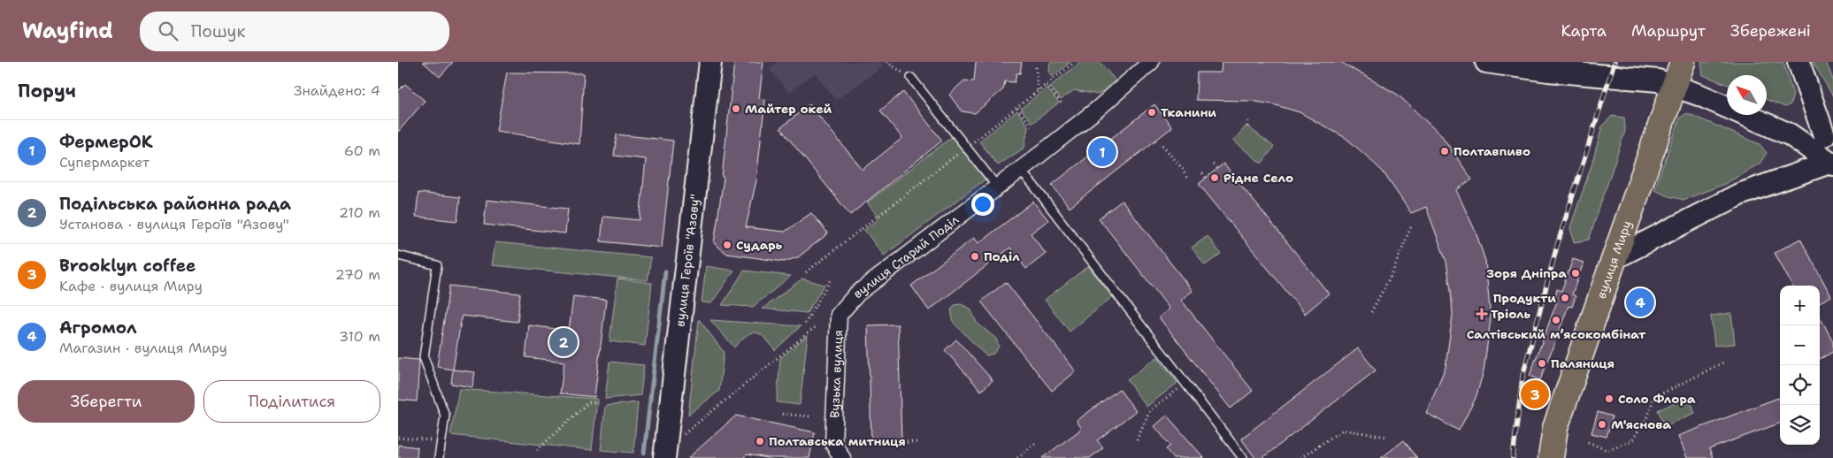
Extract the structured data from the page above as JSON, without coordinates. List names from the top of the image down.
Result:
{
  "streets": {
    "main road": ["вулиця Миру", "вулиця Героїв \"Азову\""],
    "street": ["вулиця Старий Поділ", "Вузька вулиця"]
  },
  "crossings": [
    ["вулиця Старий Поділ", "Вузька вулиця"]
  ],
  "places": {
    "other": [
      "Майтер окей",
      "Тканини",
      "Полтавпиво",
      "Рідне Село",
      "Сударь",
      "Поділ",
      "Зоря Дніпра",
      "Продукти",
      "Салтівський мʼясокомбінат",
      "Паляниця",
      "Соло Флора",
      "М'яснова",
      "Полтавська митниця"
    ],
    "health": ["Тріоль"]
  },
  "north": "top left",
  "page": {
    "header": "Wayfind",
    "search": "Пошук",
    "nav": ["Карта", "Маршрут", "Збережені"],
    "heading": ["Поруч", "Знайдено: 4"],
    "list": [
      {
        "mark": "1",
        "name": "ФермерОК",
        "note": "Супермаркет",
        "value": "60 m"
      },
      {
        "mark": "2",
        "name": "Подільська районна рада",
        "note": "Установа · вулиця Героїв \"Азову\"",
        "value": "210 m"
      },
      {
        "mark": "3",
        "name": "Brooklyn coffee",
        "note": "Кафе · вулиця Миру",
        "value": "270 m"
      },
      {
        "mark": "4",
        "name": "Агромол",
        "note": "Магазин · вулиця Миру",
        "value": "310 m"
      }
    ],
    "pins": [
      "1",
      "4",
      "2",
      "3"
    ],
    "map_buttons": ["+", "−"],
    "buttons": ["Зберегти", "Поділитися"]
  }
}
